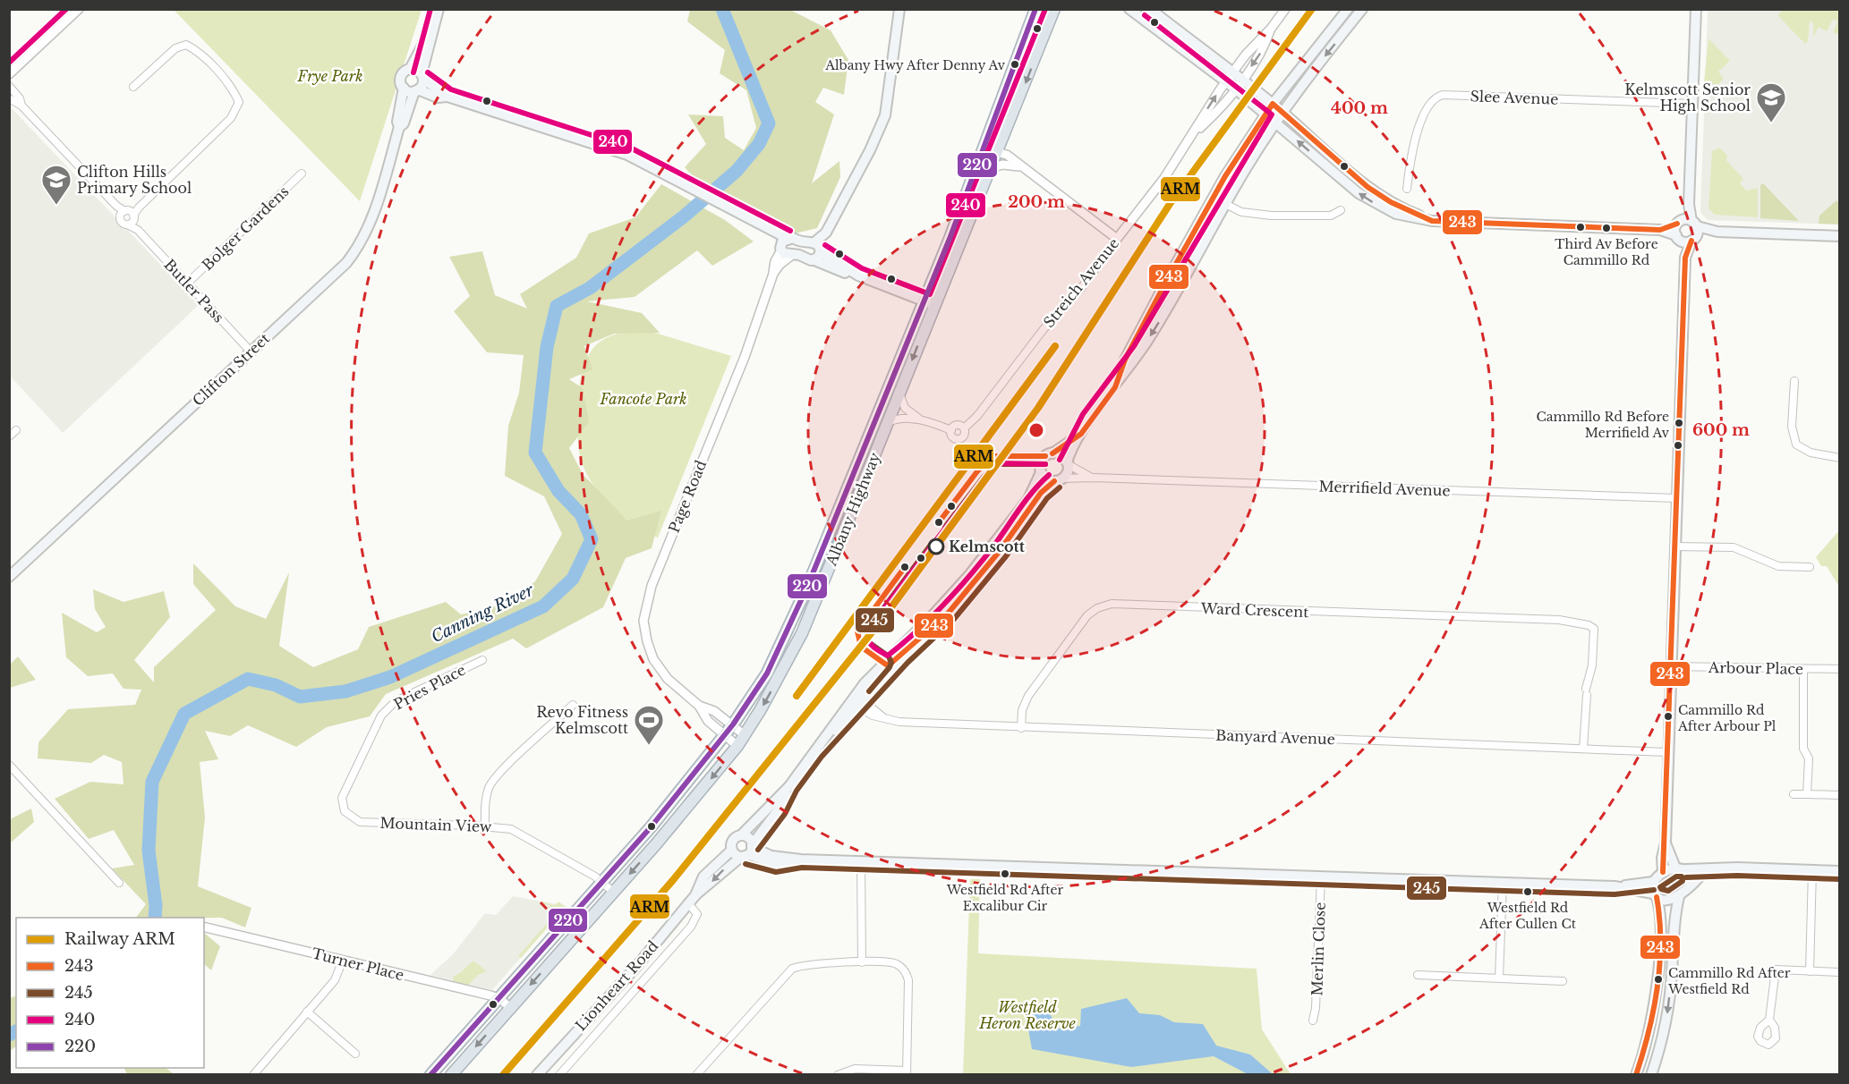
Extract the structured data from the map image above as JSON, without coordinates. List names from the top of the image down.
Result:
{
  "streets": {
    "highway": ["Albany Highway"],
    "main road": ["Clifton Street", "Lionheart Road"],
    "street": [
      "Slee Avenue",
      "Bolger Gardens",
      "Streich Avenue",
      "Butler Pass",
      "Merrifield Avenue",
      "Page Road",
      "Ward Crescent",
      "Arbour Place",
      "Pries Place",
      "Banyard Avenue",
      "Mountain View",
      "Merlin Close",
      "Turner Place"
    ]
  },
  "crossings": [
    ["Bolger Gardens", "Butler Pass"],
    ["Butler Pass", "Clifton Street"],
    ["Page Road", "Albany Highway"],
    ["Albany Highway", "Mountain View"],
    ["Albany Highway", "Turner Place"],
    ["Ward Crescent", "Banyard Avenue"],
    ["Pries Place", "Mountain View"]
  ],
  "water": ["Canning River"],
  "parks": ["Frye Park", "Fancote Park", "Westfield Heron Reserve"],
  "places": {
    "other": [
      "Albany Hwy After Denny Av",
      "Third Av Before Cammillo Rd",
      "Cammillo Rd Before Merrifield Av",
      "Kelmscott",
      "Cammillo Rd After Arbour Pl",
      "Westfield Rd After Excalibur Cir",
      "Westfield Rd After Cullen Ct",
      "Cammillo Rd After Westfield Rd"
    ],
    "school or university": ["Kelmscott Senior High School", "Clifton Hills Primary School"],
    "sports": ["Revo Fitness Kelmscott"]
  },
  "lines": [
    "rail line ARM",
    "transit line 240",
    "transit line 220",
    "transit line 243",
    "transit line 245"
  ],
  "legend": [
    "Railway ARM",
    "243",
    "245",
    "240",
    "220"
  ],
  "rings": ["400 m", "200 m", "600 m"]
}
